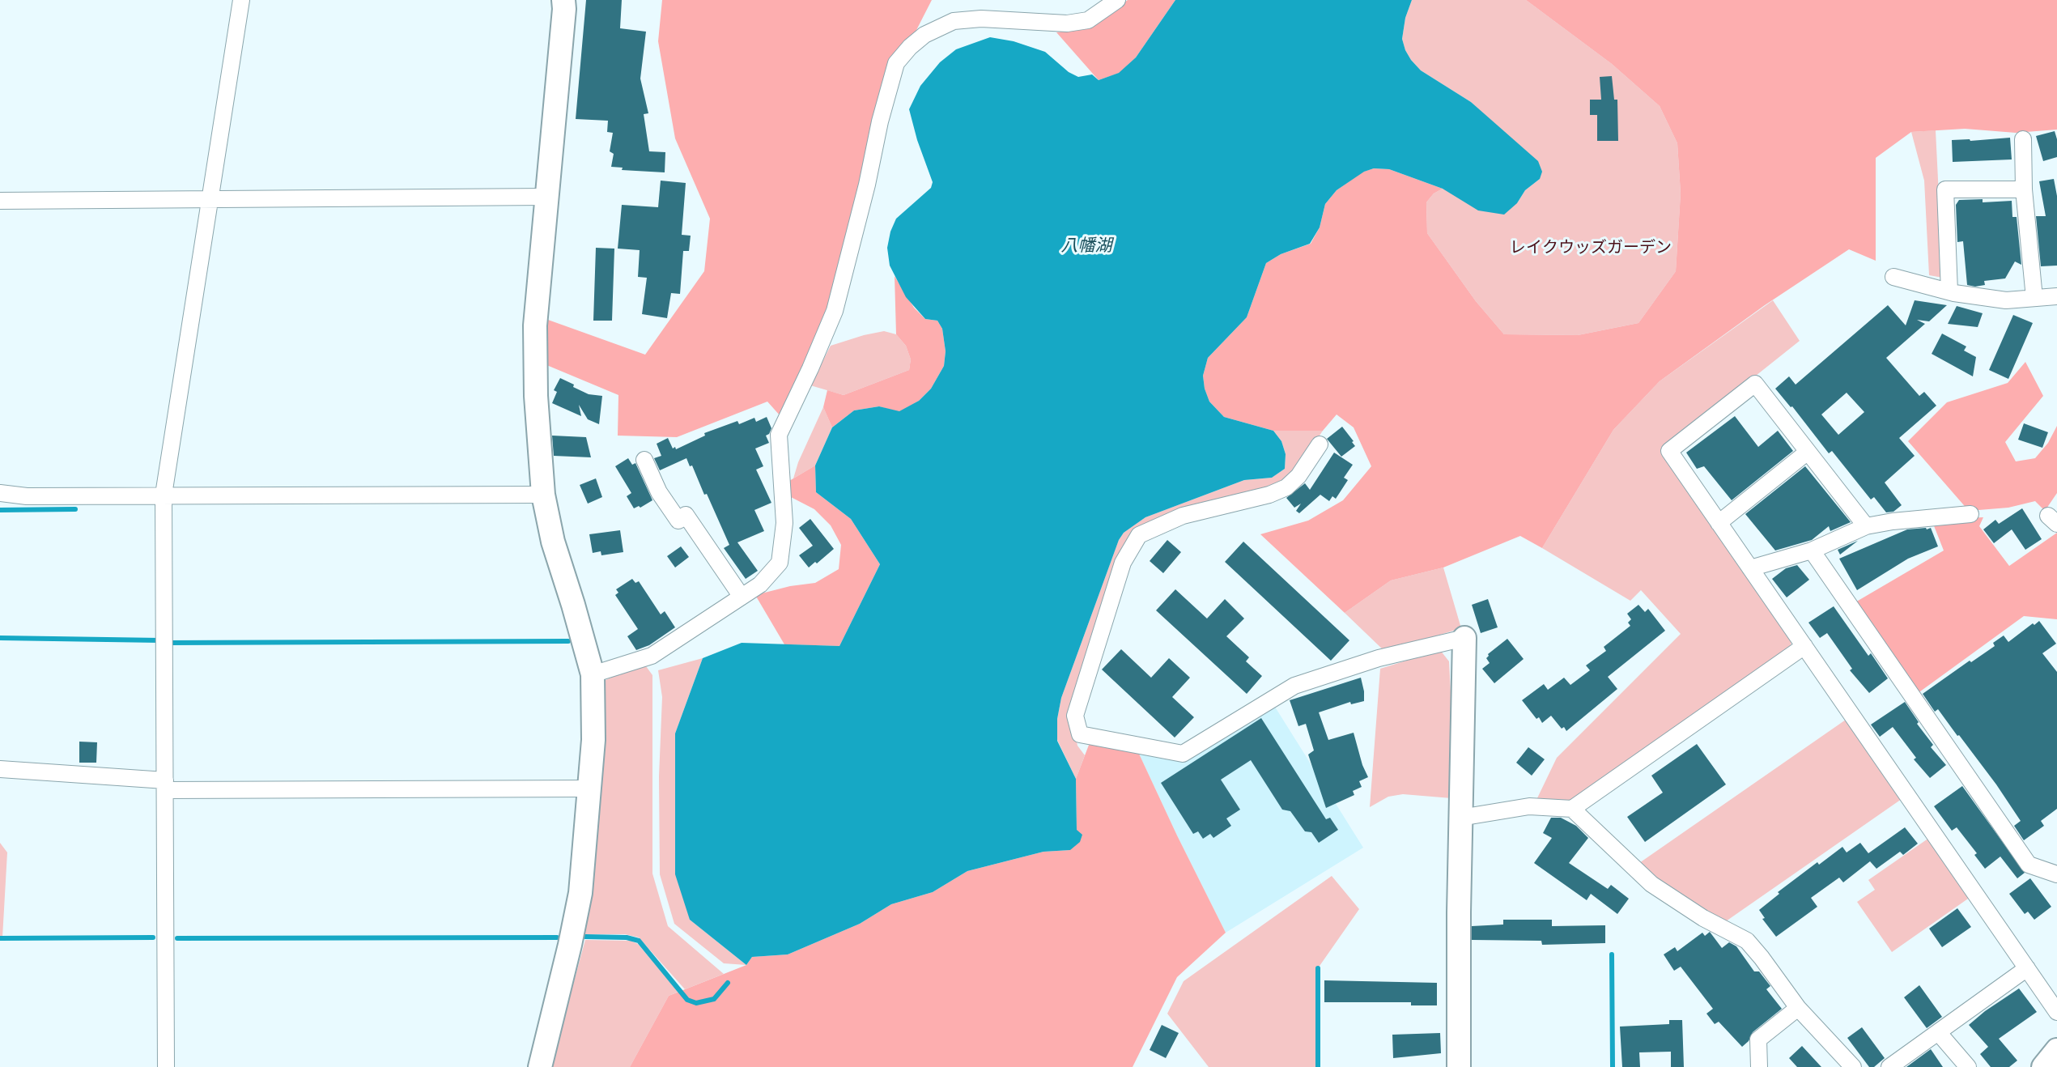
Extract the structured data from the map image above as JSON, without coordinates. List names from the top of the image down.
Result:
{
  "water": ["八幡湖"],
  "parks": ["レイクウッズガーデン"]
}
